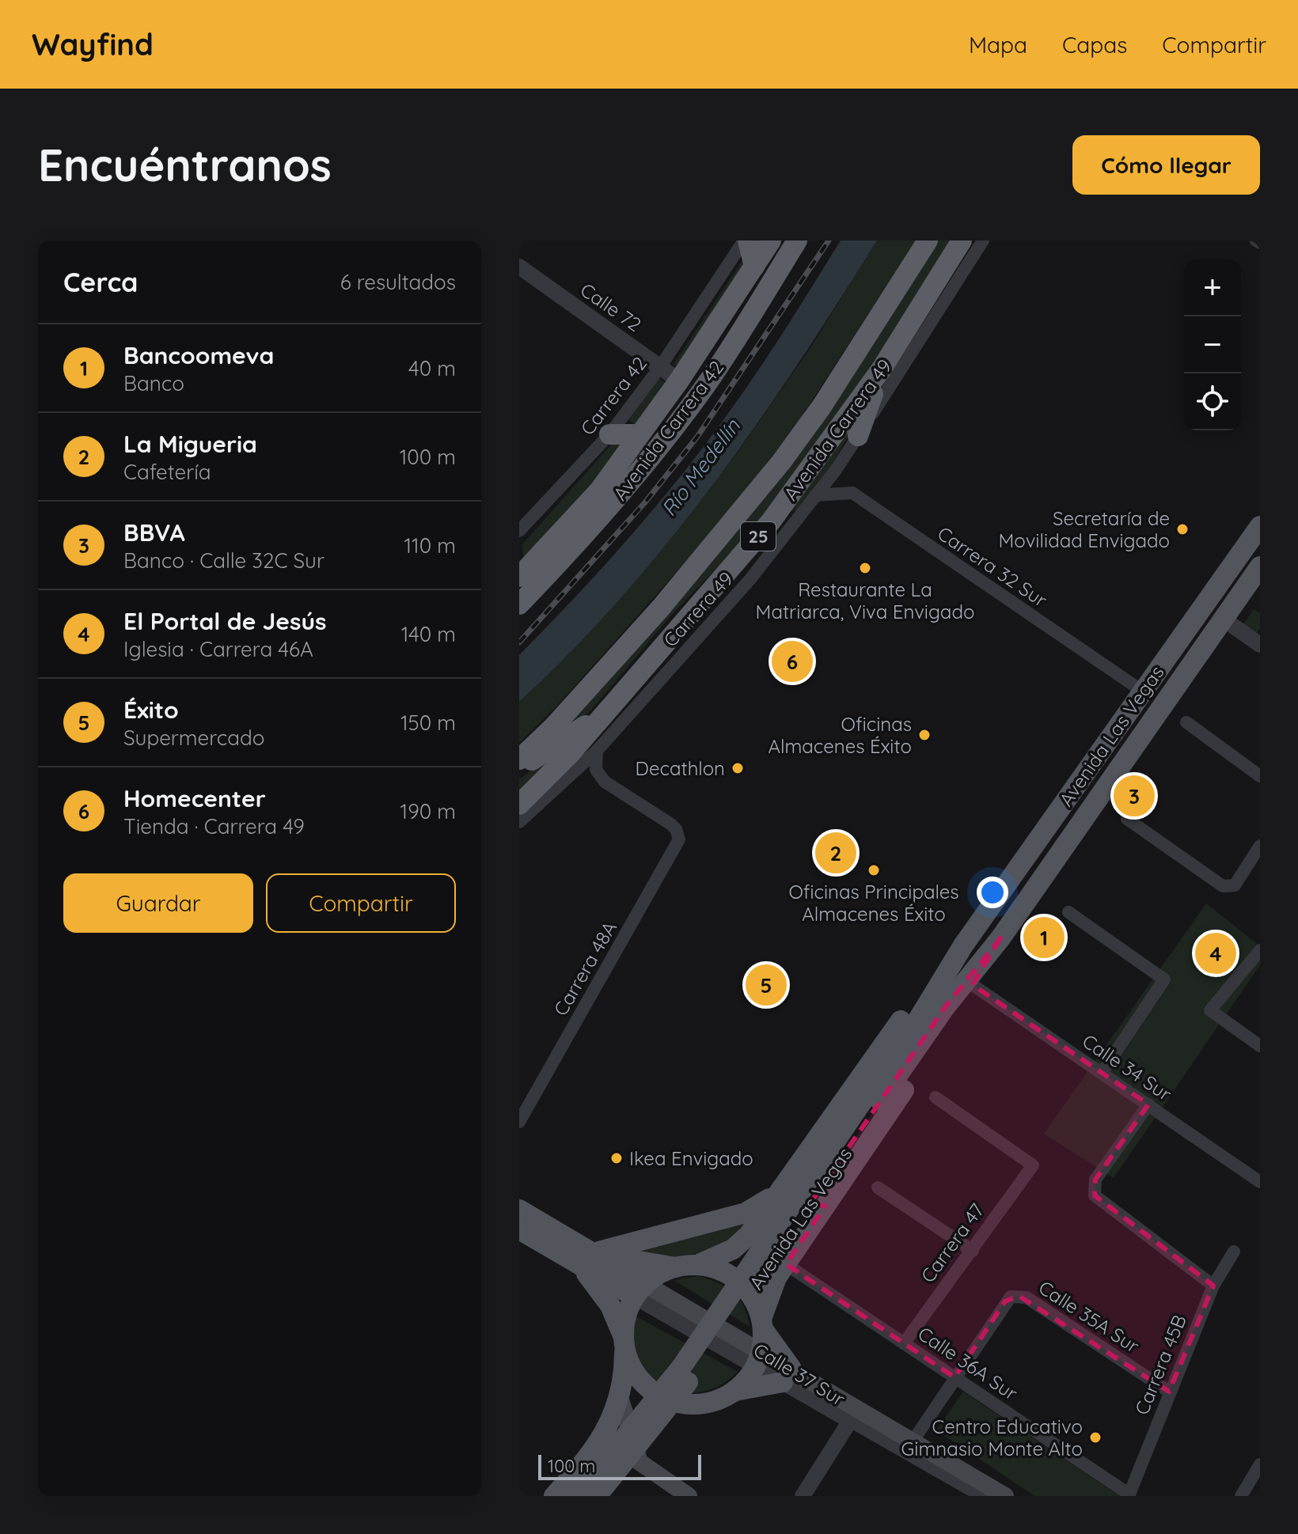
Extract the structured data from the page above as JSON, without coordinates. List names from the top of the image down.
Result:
{
  "streets": {
    "highway": ["Avenida Carrera 49", "Avenida Carrera 42", "25"],
    "main road": ["Avenida Las Vegas", "Calle 37 Sur"],
    "street": [
      "Calle 72",
      "Carrera 42",
      "Carrera 32 Sur",
      "Carrera 49",
      "Carrera 48A",
      "Calle 34 Sur",
      "Carrera 47",
      "Calle 35A Sur",
      "Calle 36A Sur",
      "Carrera 45B"
    ]
  },
  "crossings": [
    ["Calle 72", "Carrera 42"],
    ["Calle 72", "Avenida Carrera 42"],
    ["Carrera 32 Sur", "Carrera 49"],
    ["Carrera 32 Sur", "Avenida Las Vegas"],
    ["Carrera 49", "Carrera 48A"],
    ["Avenida Las Vegas", "Calle 34 Sur"],
    ["Avenida Las Vegas", "Calle 36A Sur"],
    ["Avenida Las Vegas", "Calle 37 Sur"],
    ["Carrera 47", "Calle 36A Sur"],
    ["Calle 35A Sur", "Calle 36A Sur"],
    ["Calle 35A Sur", "Carrera 45B"],
    ["Calle 36A Sur", "Carrera 45B"]
  ],
  "water": ["Río Medellín"],
  "places": [
    "Secretaría de Movilidad Envigado",
    "Restaurante La Matriarca, Viva Envigado",
    "Oficinas Almacenes Éxito",
    "Decathlon",
    "Oficinas Principales Almacenes Éxito",
    "Ikea Envigado",
    "Centro Educativo Gimnasio Monte Alto"
  ],
  "scale_bar": "100 m",
  "page": {
    "header": "Wayfind",
    "nav": ["Mapa", "Capas", "Compartir"],
    "buttons": [
      "Cómo llegar",
      ["Guardar", "Compartir"]
    ],
    "title": "Encuéntranos",
    "heading": ["Cerca", "6 resultados"],
    "map_buttons": ["+", "−"],
    "list": [
      {
        "mark": "1",
        "name": "Bancoomeva",
        "note": "Banco",
        "value": "40 m"
      },
      {
        "mark": "2",
        "name": "La Migueria",
        "note": "Cafetería",
        "value": "100 m"
      },
      {
        "mark": "3",
        "name": "BBVA",
        "note": "Banco · Calle 32C Sur",
        "value": "110 m"
      },
      {
        "mark": "4",
        "name": "El Portal de Jesús",
        "note": "Iglesia · Carrera 46A",
        "value": "140 m"
      },
      {
        "mark": "5",
        "name": "Éxito",
        "note": "Supermercado",
        "value": "150 m"
      },
      {
        "mark": "6",
        "name": "Homecenter",
        "note": "Tienda · Carrera 49",
        "value": "190 m"
      }
    ],
    "pins": [
      "6",
      "3",
      "2",
      "1",
      "4",
      "5"
    ],
    "scale": "100 m"
  }
}
